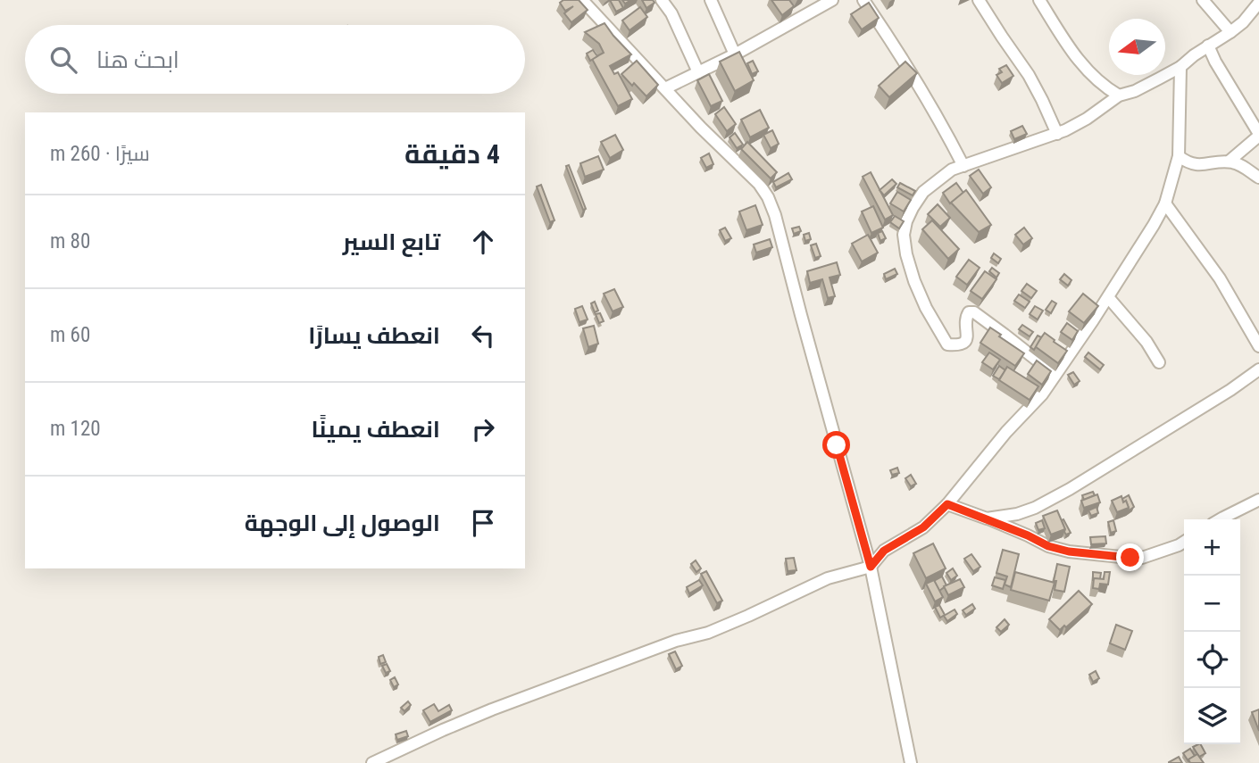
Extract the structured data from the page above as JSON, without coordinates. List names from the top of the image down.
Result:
{
  "north": "left",
  "page": {
    "search": "ابحث هنا",
    "heading": ["4 دقيقة", "سيرًا · 260 m"],
    "list": [
      ["تابع السير", "80 m"],
      ["انعطف يسارًا", "60 m"],
      ["انعطف يمينًا", "120 m"],
      "الوصول إلى الوجهة"
    ],
    "map_buttons": ["+", "−"]
  }
}
